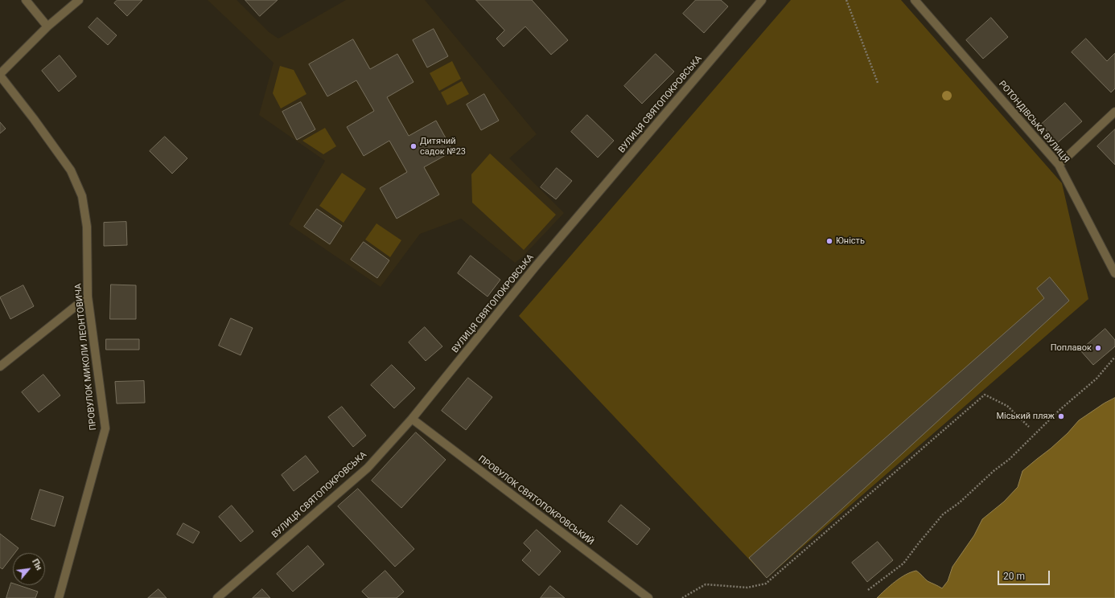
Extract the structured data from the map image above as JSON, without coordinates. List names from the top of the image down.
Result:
{
  "streets": {
    "street": [
      "ВУЛИЦЯ СВЯТОПОКРОВСЬКА",
      "РОТОНДІВСЬКА ВУЛИЦЯ",
      "ПРОВУЛОК МИКОЛИ ЛЕОНТОВИЧА",
      "ПРОВУЛОК СВЯТОПОКРОВСЬКИЙ"
    ]
  },
  "crossings": [
    ["ВУЛИЦЯ СВЯТОПОКРОВСЬКА", "ПРОВУЛОК СВЯТОПОКРОВСЬКИЙ"]
  ],
  "places": [
    "Дитячий садок №23",
    "Юність",
    "Поплавок",
    "Міський пляж"
  ],
  "scale_bar": "20 m",
  "north": "top right"
}
